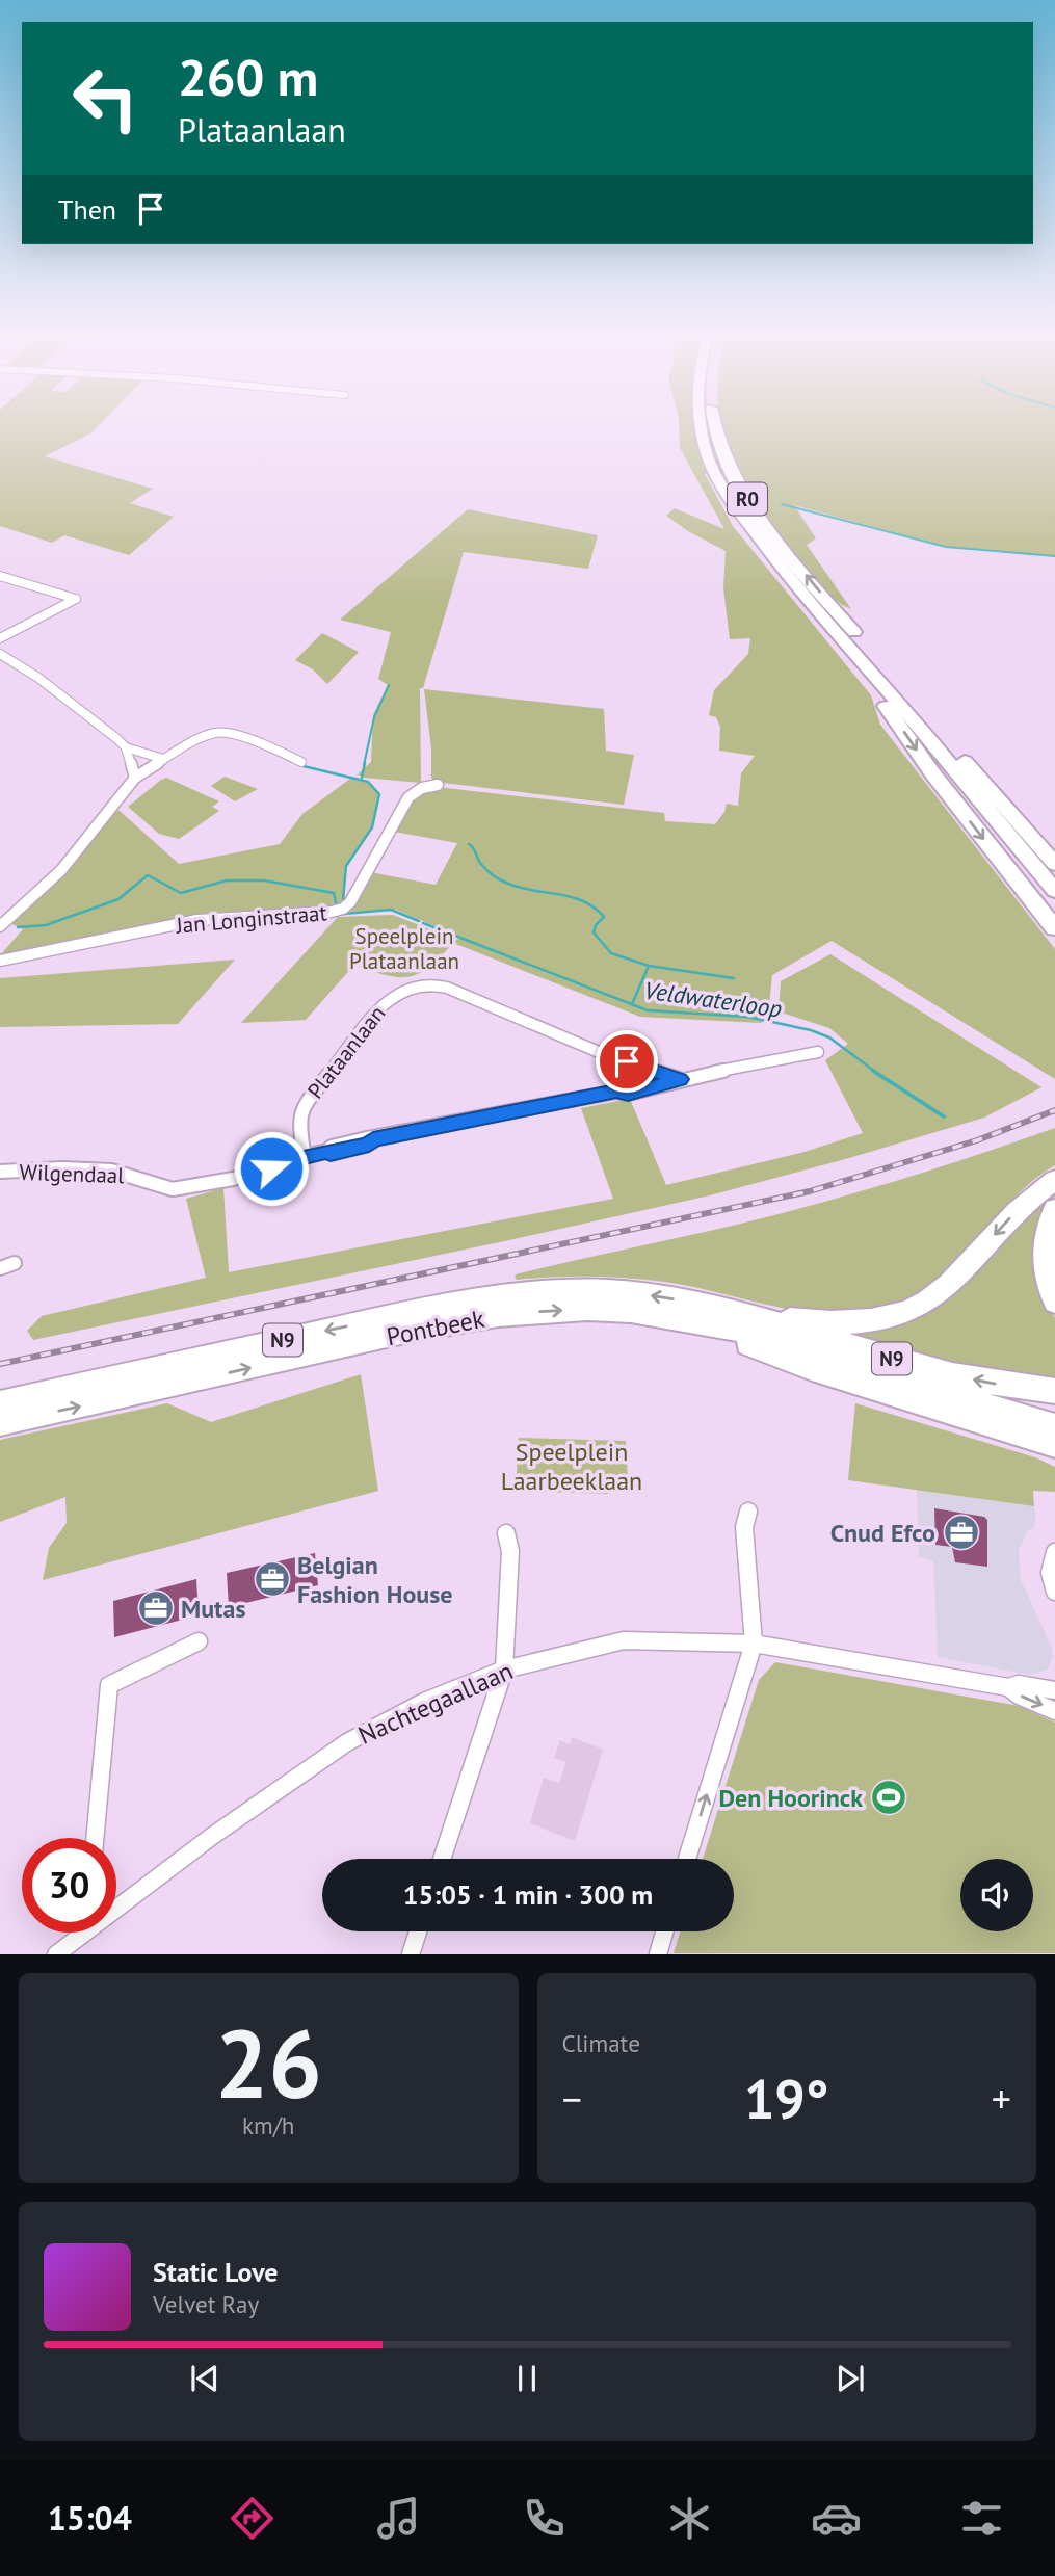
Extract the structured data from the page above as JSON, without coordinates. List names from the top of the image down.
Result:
{
  "streets": {
    "highway": ["R0", "Pontbeek", "N9"],
    "street": [
      "Jan Longinstraat",
      "Plataanlaan",
      "Wilgendaal",
      "Nachtegaallaan"
    ]
  },
  "crossings": [
    ["Plataanlaan", "Wilgendaal"],
    ["Pontbeek", "N9"]
  ],
  "water": ["Veldwaterloop"],
  "parks": ["Speelplein Plataanlaan", "Speelplein Laarbeeklaan"],
  "places": {
    "office": ["Cnud Efco", "Belgian Fashion House", "Mutas"],
    "sports": ["Den Hoorinck"]
  },
  "page": {
    "turn": ["260 m", "Plataanlaan"],
    "then": "Then",
    "limit": "30",
    "trip": "15:05 · 1 min · 300 m",
    "tile": [
      ["26", "km/h"],
      "Climate"
    ],
    "heat": ["−", "19°", "+"],
    "song": ["Static Love", "Velvet Ray"],
    "tabs": "15:04"
  }
}
